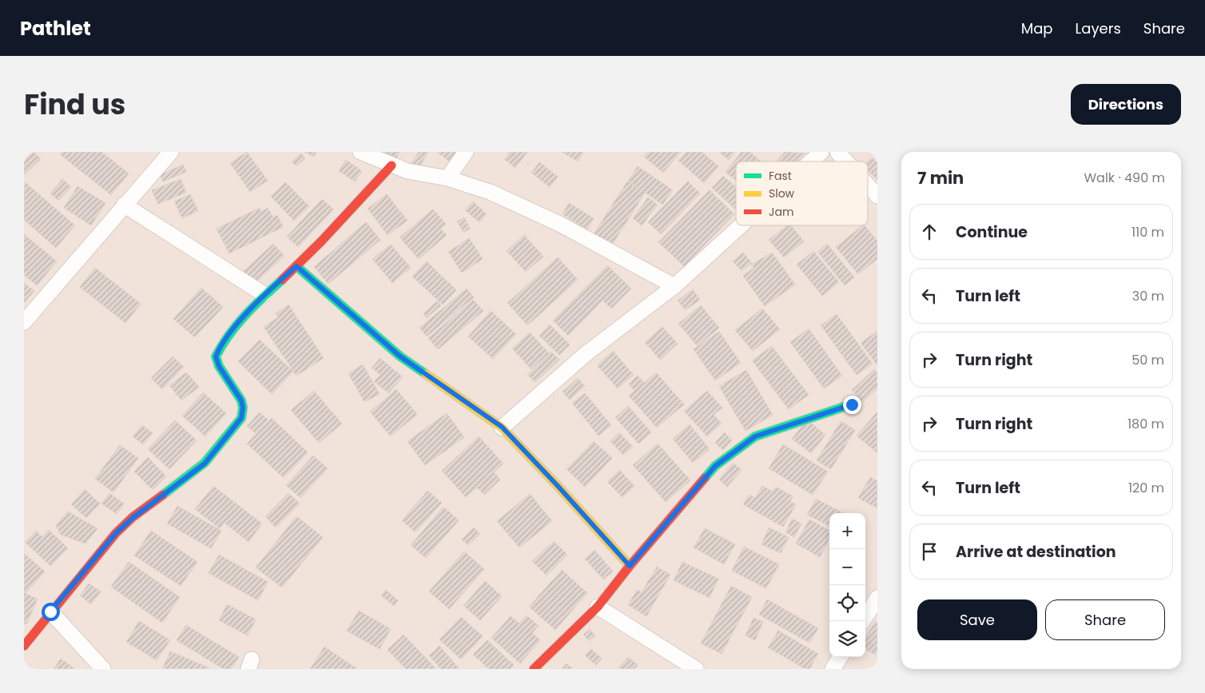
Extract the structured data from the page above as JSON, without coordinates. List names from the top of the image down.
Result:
{
  "legend": ["Fast", "Slow", "Jam"],
  "page": {
    "header": "Pathlet",
    "nav": ["Map", "Layers", "Share"],
    "title": "Find us",
    "buttons": [
      "Directions",
      ["Save", "Share"]
    ],
    "heading": ["7 min", "Walk · 490 m"],
    "list": [
      ["Continue", "110 m"],
      ["Turn left", "30 m"],
      ["Turn right", "50 m"],
      ["Turn right", "180 m"],
      ["Turn left", "120 m"],
      "Arrive at destination"
    ],
    "map_buttons": ["+", "−"]
  }
}
